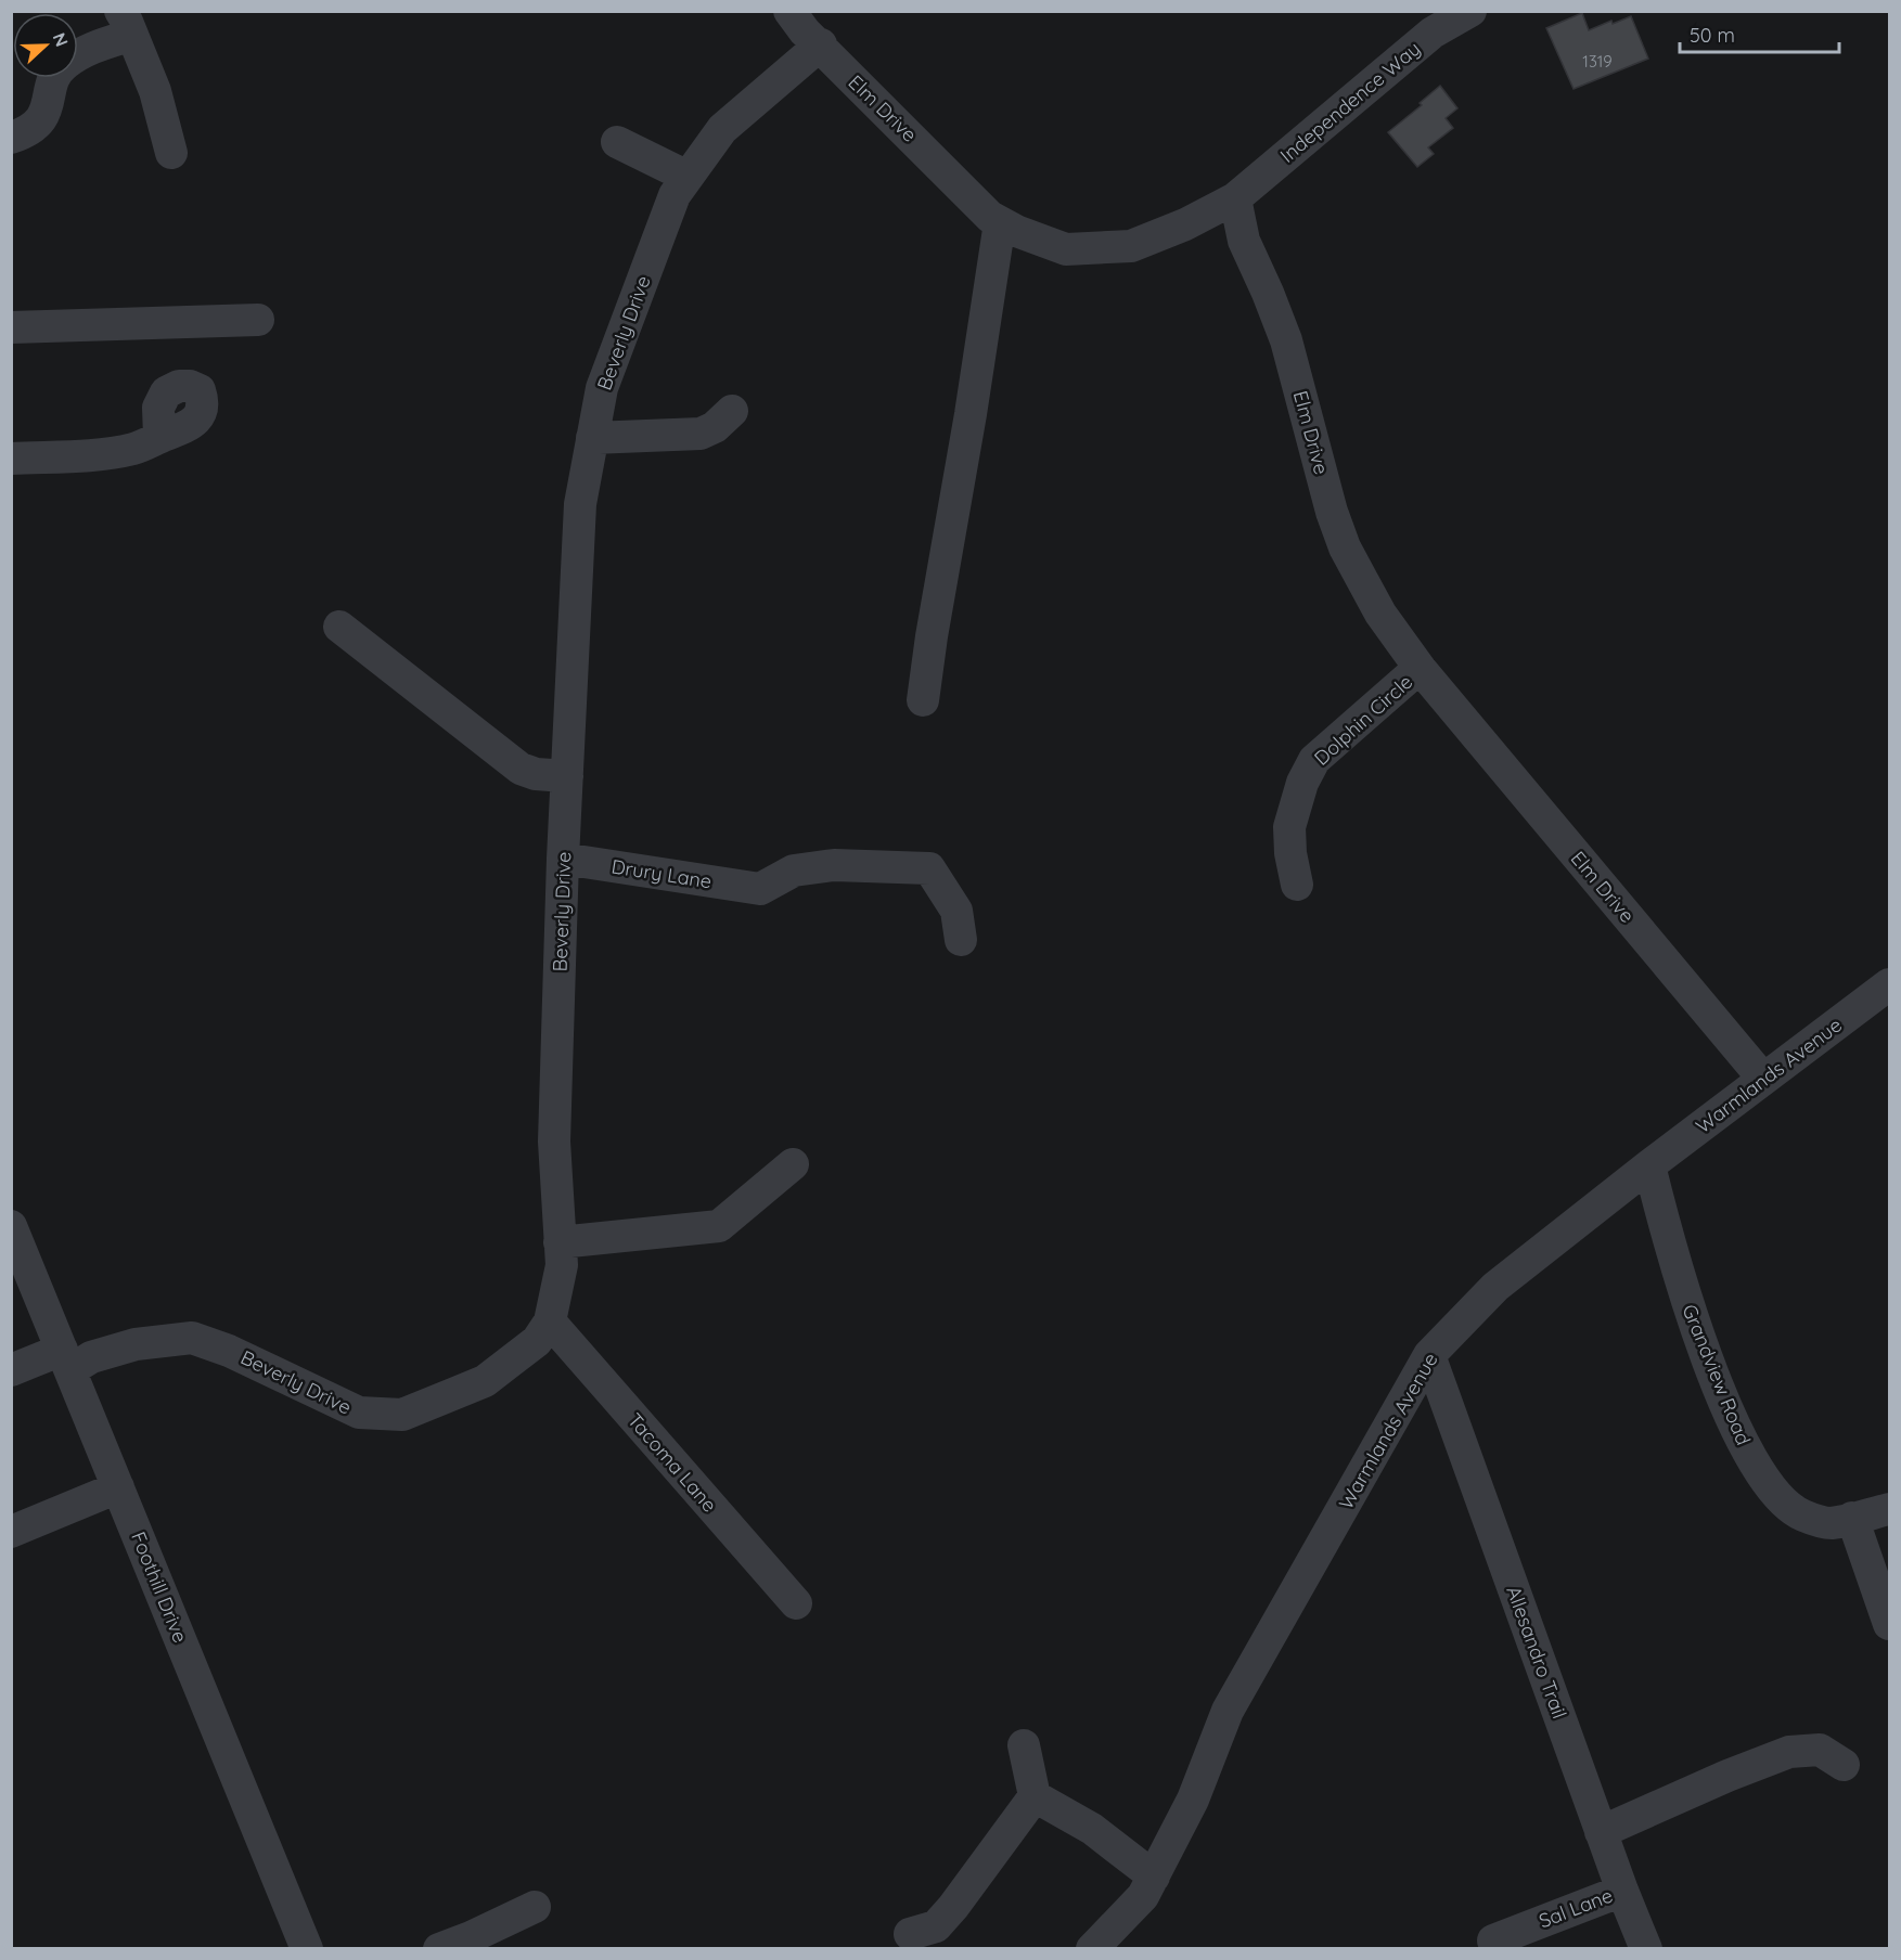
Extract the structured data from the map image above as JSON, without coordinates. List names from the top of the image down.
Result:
{
  "streets": {
    "street": [
      "Independence Way",
      "Elm Drive",
      "Beverly Drive",
      "Dolphin Circle",
      "Drury Lane",
      "Warmlands Avenue",
      "Grandview Road",
      "Tacoma Lane",
      "Foothill Drive",
      "Allesandro Trail",
      "Sal Lane"
    ]
  },
  "crossings": [
    ["Independence Way", "Elm Drive"],
    ["Elm Drive", "Beverly Drive"],
    ["Elm Drive", "Dolphin Circle"],
    ["Elm Drive", "Warmlands Avenue"],
    ["Beverly Drive", "Drury Lane"],
    ["Beverly Drive", "Tacoma Lane"],
    ["Beverly Drive", "Foothill Drive"],
    ["Warmlands Avenue", "Grandview Road"],
    ["Warmlands Avenue", "Allesandro Trail"],
    ["Allesandro Trail", "Sal Lane"]
  ],
  "house_numbers": ["1319"],
  "scale_bar": "50 m",
  "north": "right"
}
